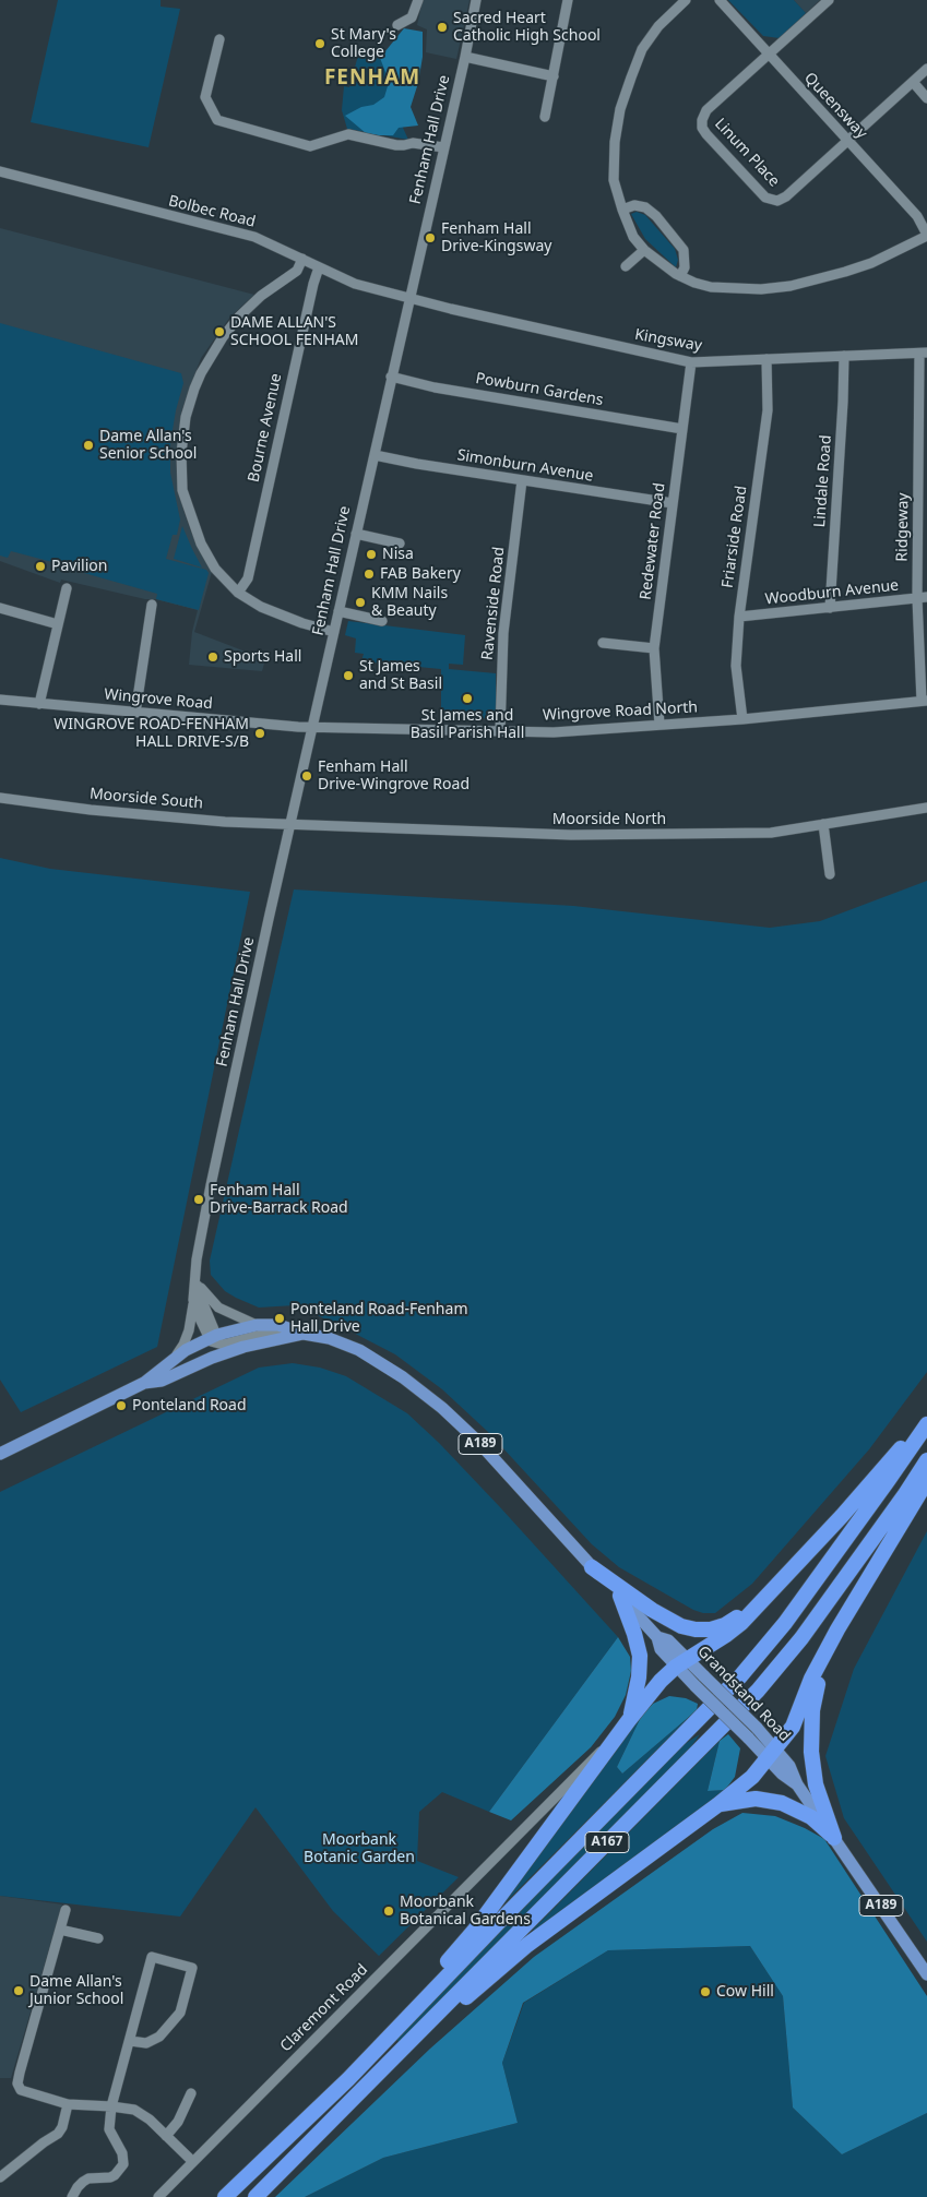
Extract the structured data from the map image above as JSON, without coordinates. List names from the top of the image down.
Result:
{
  "streets": {
    "highway": ["A167"],
    "main road": ["A189", "Grandstand Road"],
    "street": [
      "Queensway",
      "Fenham Hall Drive",
      "Linum Place",
      "Bolbec Road",
      "Kingsway",
      "Powburn Gardens",
      "Bourne Avenue",
      "Simonburn Avenue",
      "Lindale Road",
      "Ridgeway",
      "Friarside Road",
      "Redewater Road",
      "Woodburn Avenue",
      "Ravenside Road",
      "Wingrove Road",
      "Wingrove Road North",
      "Moorside South",
      "Moorside North",
      "Claremont Road"
    ]
  },
  "crossings": [
    ["Queensway", "Linum Place"],
    ["Fenham Hall Drive", "Bolbec Road"],
    ["Fenham Hall Drive", "Kingsway"],
    ["Fenham Hall Drive", "Powburn Gardens"],
    ["Fenham Hall Drive", "Simonburn Avenue"],
    ["Fenham Hall Drive", "Wingrove Road"],
    ["Fenham Hall Drive", "Wingrove Road North"],
    ["Fenham Hall Drive", "Moorside South"],
    ["Fenham Hall Drive", "Moorside North"],
    ["Fenham Hall Drive", "A189"],
    ["Bolbec Road", "Kingsway"],
    ["Bolbec Road", "Bourne Avenue"],
    ["Kingsway", "Lindale Road"],
    ["Kingsway", "Ridgeway"],
    ["Kingsway", "Friarside Road"],
    ["Kingsway", "Redewater Road"],
    ["Powburn Gardens", "Redewater Road"],
    ["Simonburn Avenue", "Redewater Road"],
    ["Simonburn Avenue", "Ravenside Road"],
    ["Lindale Road", "Woodburn Avenue"],
    ["Ridgeway", "Woodburn Avenue"],
    ["Ridgeway", "Wingrove Road North"],
    ["Friarside Road", "Woodburn Avenue"],
    ["Friarside Road", "Wingrove Road North"],
    ["Redewater Road", "Wingrove Road North"],
    ["Ravenside Road", "Wingrove Road North"],
    ["Wingrove Road", "Wingrove Road North"],
    ["Moorside South", "Moorside North"],
    ["A189", "Grandstand Road"]
  ],
  "districts": ["FENHAM"],
  "parks": ["Moorbank Botanic Garden"],
  "places": [
    "Sacred Heart Catholic High School",
    "St Mary's College",
    "Fenham Hall Drive-Kingsway",
    "DAME ALLAN'S SCHOOL FENHAM",
    "Dame Allan's Senior School",
    "Nisa",
    "Pavilion",
    "FAB Bakery",
    "KMM Nails & Beauty",
    "Sports Hall",
    "St James and St Basil",
    "St James and Basil Parish Hall",
    "WINGROVE ROAD-FENHAM HALL DRIVE-S/B",
    "Fenham Hall Drive-Wingrove Road",
    "Fenham Hall Drive-Barrack Road",
    "Ponteland Road-Fenham Hall Drive",
    "Ponteland Road",
    "Moorbank Botanical Gardens",
    "Dame Allan's Junior School",
    "Cow Hill"
  ]
}
